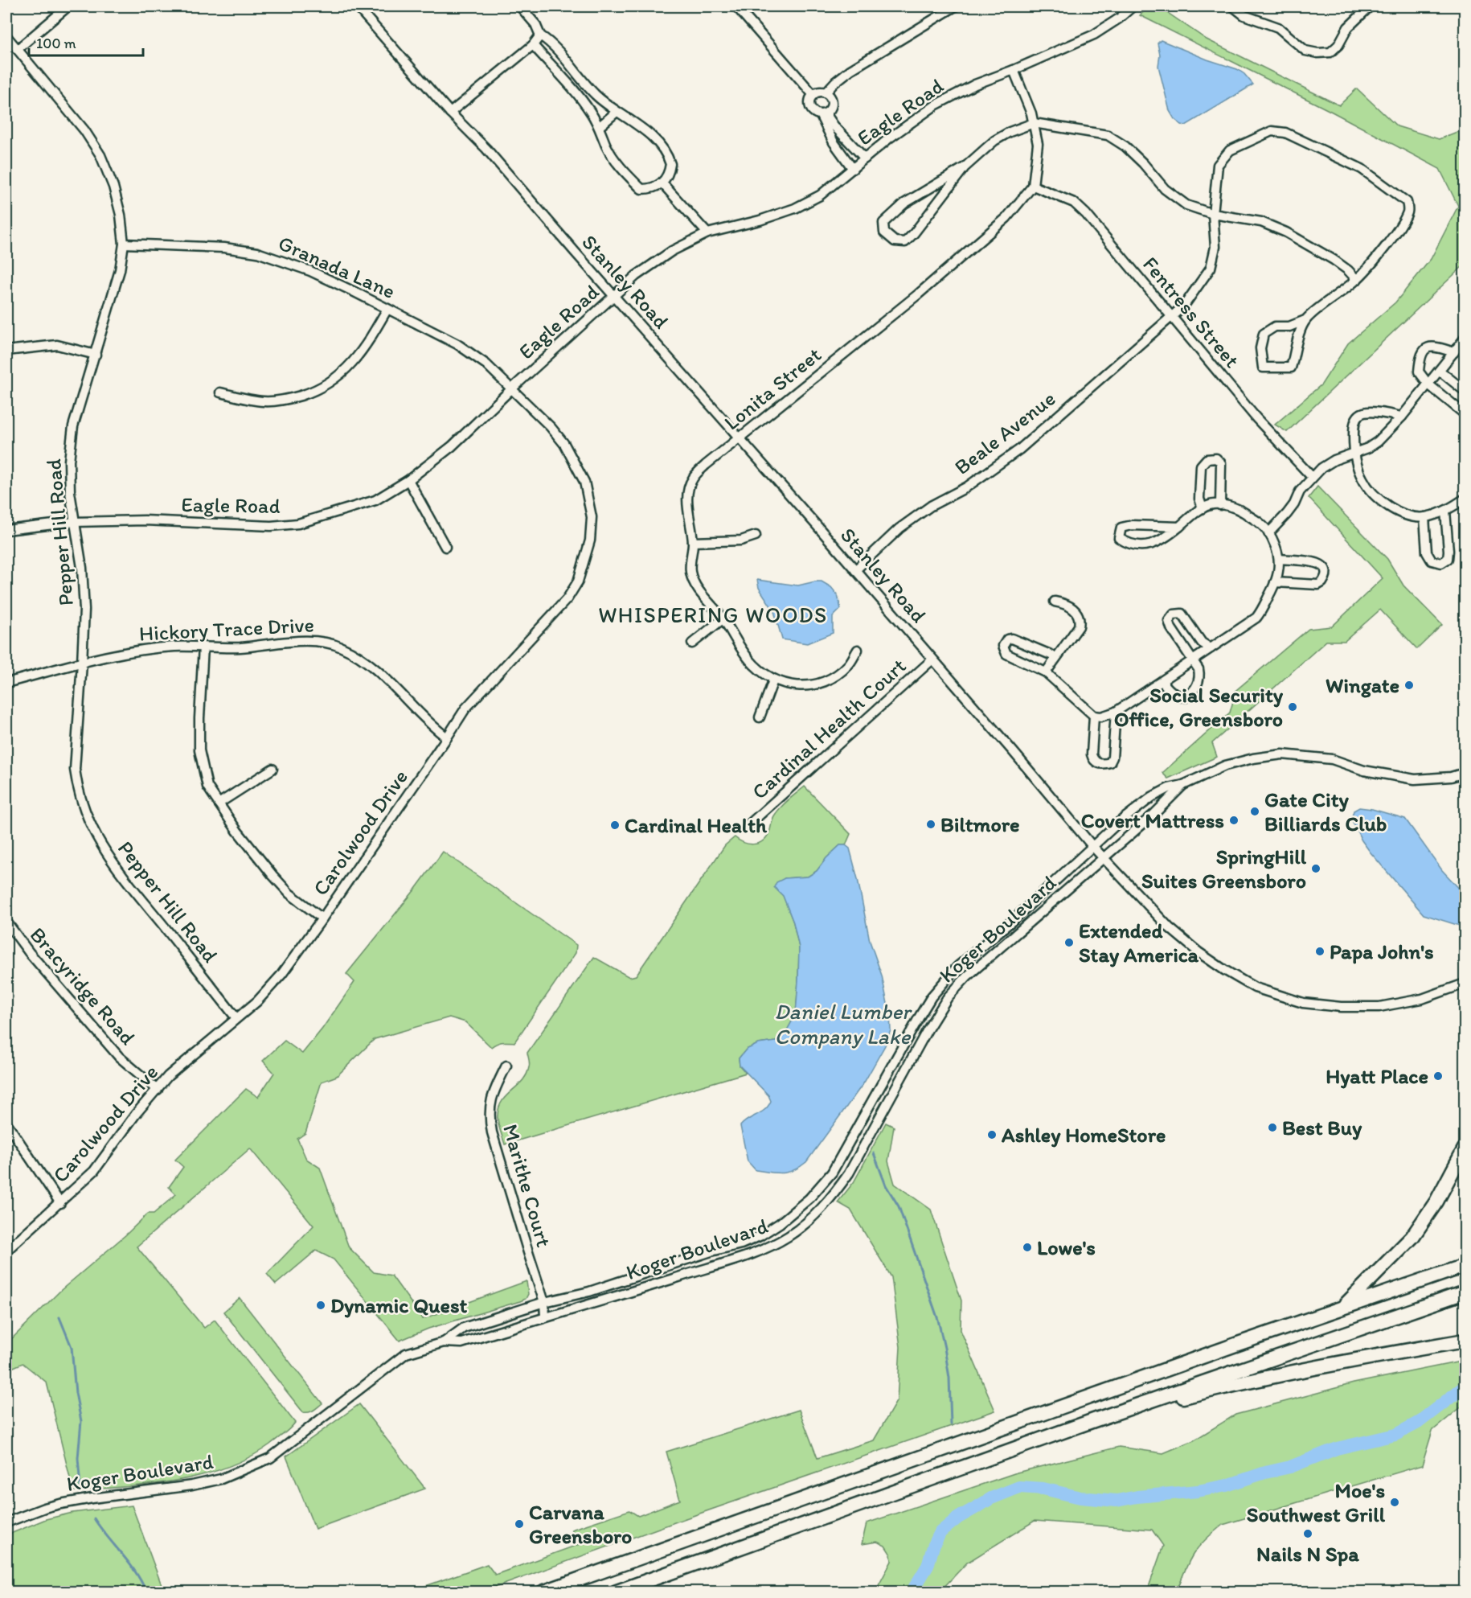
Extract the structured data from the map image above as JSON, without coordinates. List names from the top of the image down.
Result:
{
  "streets": {
    "street": [
      "Eagle Road",
      "Granada Lane",
      "Stanley Road",
      "Fentress Street",
      "Lonita Street",
      "Beale Avenue",
      "Pepper Hill Road",
      "Hickory Trace Drive",
      "Cardinal Health Court",
      "Carolwood Drive",
      "Koger Boulevard",
      "Bracyridge Road",
      "Marithe Court"
    ]
  },
  "crossings": [
    ["Eagle Road", "Granada Lane"],
    ["Eagle Road", "Stanley Road"],
    ["Eagle Road", "Pepper Hill Road"],
    ["Eagle Road", "Carolwood Drive"],
    ["Granada Lane", "Pepper Hill Road"],
    ["Granada Lane", "Carolwood Drive"],
    ["Stanley Road", "Lonita Street"],
    ["Stanley Road", "Beale Avenue"],
    ["Stanley Road", "Cardinal Health Court"],
    ["Stanley Road", "Koger Boulevard"],
    ["Fentress Street", "Lonita Street"],
    ["Fentress Street", "Beale Avenue"],
    ["Pepper Hill Road", "Hickory Trace Drive"],
    ["Pepper Hill Road", "Carolwood Drive"],
    ["Hickory Trace Drive", "Carolwood Drive"],
    ["Carolwood Drive", "Bracyridge Road"],
    ["Koger Boulevard", "Marithe Court"]
  ],
  "districts": ["WHISPERING WOODS"],
  "water": ["Daniel Lumber Company Lake"],
  "places": [
    "Wingate",
    "Social Security Office, Greensboro",
    "Gate City Billiards Club",
    "Covert Mattress",
    "Biltmore",
    "Cardinal Health",
    "SpringHill Suites Greensboro",
    "Extended Stay America",
    "Papa John's",
    "Hyatt Place",
    "Best Buy",
    "Ashley HomeStore",
    "Lowe's",
    "Dynamic Quest",
    "Moe's Southwest Grill",
    "Carvana Greensboro",
    "Nails N Spa"
  ],
  "scale_bar": "100 m"
}
